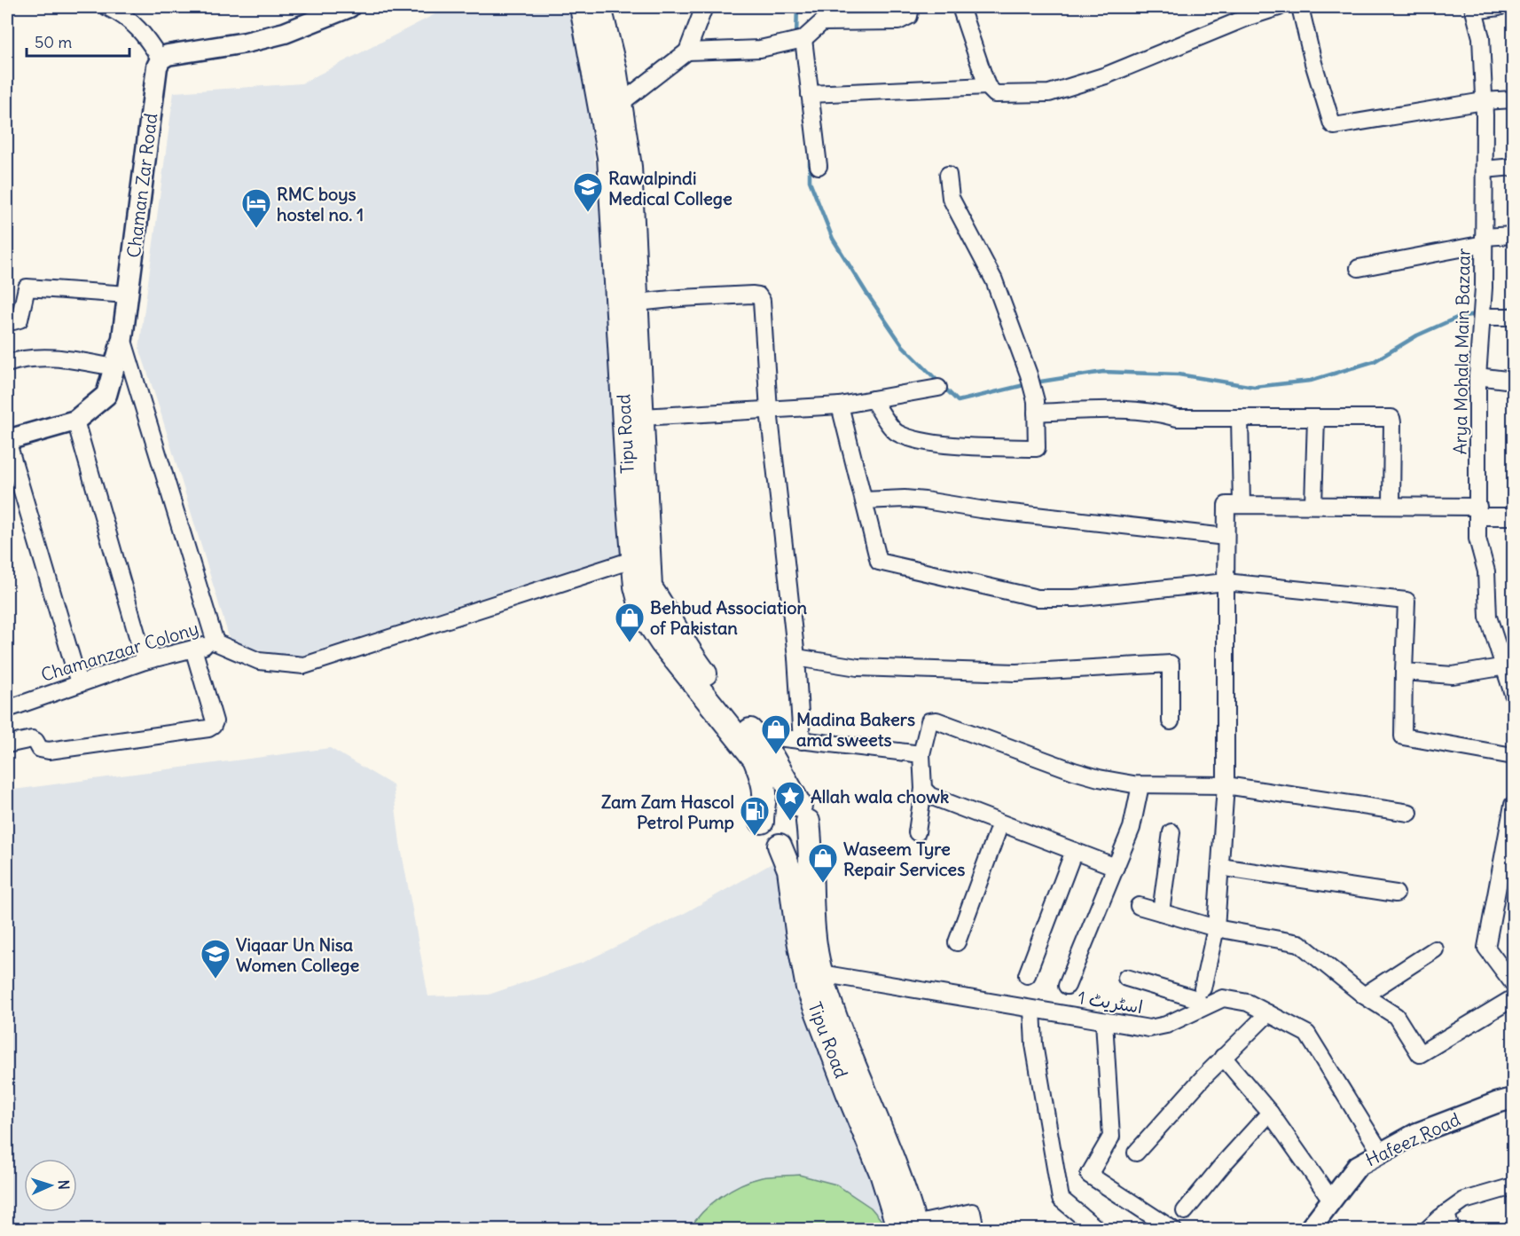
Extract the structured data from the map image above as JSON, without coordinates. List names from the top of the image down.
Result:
{
  "streets": {
    "main road": ["Tipu Road"],
    "street": [
      "Chaman Zar Road",
      "Arya Mohala Main Bazaar",
      "Chamanzaar Colony",
      "اسٹریٹ 1",
      "Hafeez Road"
    ]
  },
  "crossings": [
    ["اسٹریٹ 1", "Hafeez Road"]
  ],
  "places": {
    "school or university": ["Rawalpindi Medical College", "Viqaar Un Nisa Women College"],
    "hotel": ["RMC boys hostel no. 1"],
    "shop": ["Behbud Association of Pakistan", "Madina Bakers amd sweets", "Waseem Tyre Repair Services"],
    "place": ["Allah wala chowk"],
    "fuel station": ["Zam Zam Hascol Petrol Pump"]
  },
  "scale_bar": "50 m",
  "north": "right"
}
